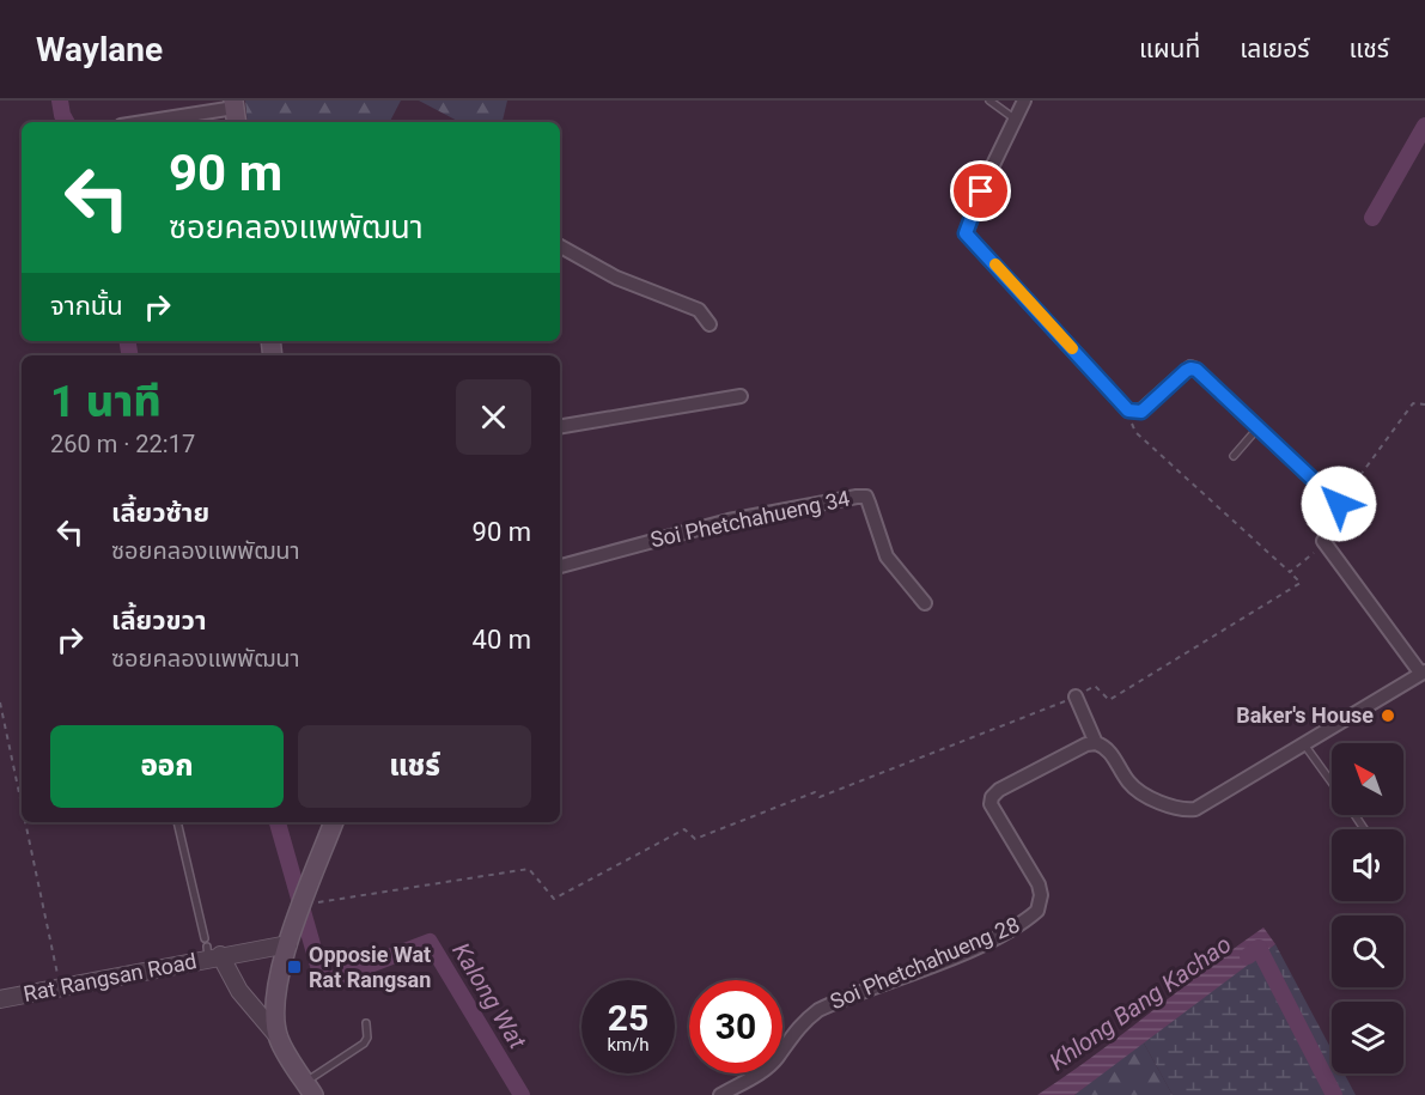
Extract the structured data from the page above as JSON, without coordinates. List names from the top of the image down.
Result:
{
  "streets": {
    "street": ["Soi Phetchahueng 34", "Soi Phetchahueng 28", "Rat Rangsan Road"]
  },
  "water": ["Kalong Wat", "Khlong Bang Kachao"],
  "places": {
    "other": ["Baker's House"],
    "transit": ["Opposie Wat Rat Rangsan"]
  },
  "north": "top left",
  "page": {
    "header": "Waylane",
    "nav": ["แผนที่", "เลเยอร์", "แชร์"],
    "turn": ["90 m", "ซอยคลองแพพัฒนา"],
    "then": "จากนั้น",
    "heading": ["1 นาที", "260 m · 22:17"],
    "list": [
      {
        "name": "เลี้ยวซ้าย",
        "note": "ซอยคลองแพพัฒนา",
        "value": "90 m"
      },
      {
        "name": "เลี้ยวขวา",
        "note": "ซอยคลองแพพัฒนา",
        "value": "40 m"
      }
    ],
    "buttons": ["ออก", "แชร์"],
    "speed": "25 km/h",
    "limit": "30"
  }
}
